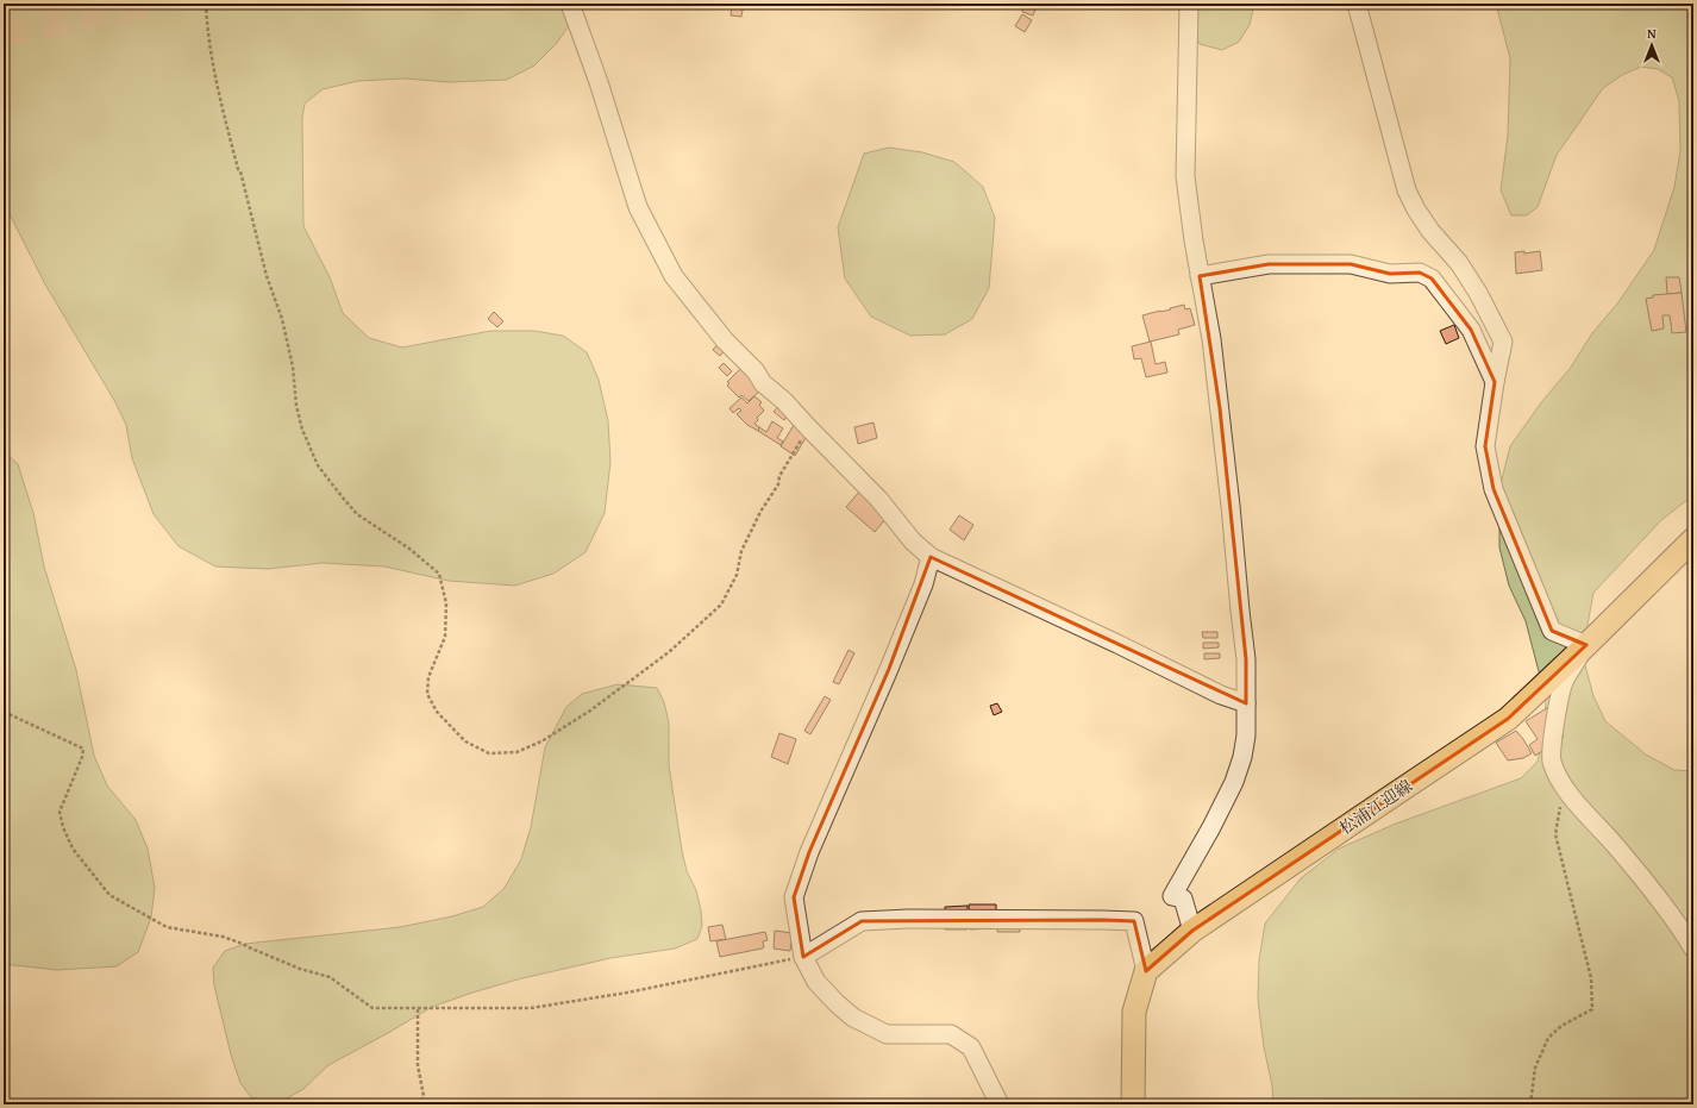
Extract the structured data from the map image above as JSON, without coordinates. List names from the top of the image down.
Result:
{
  "streets": {
    "main road": ["松浦江迎線"]
  },
  "north": "top"
}
